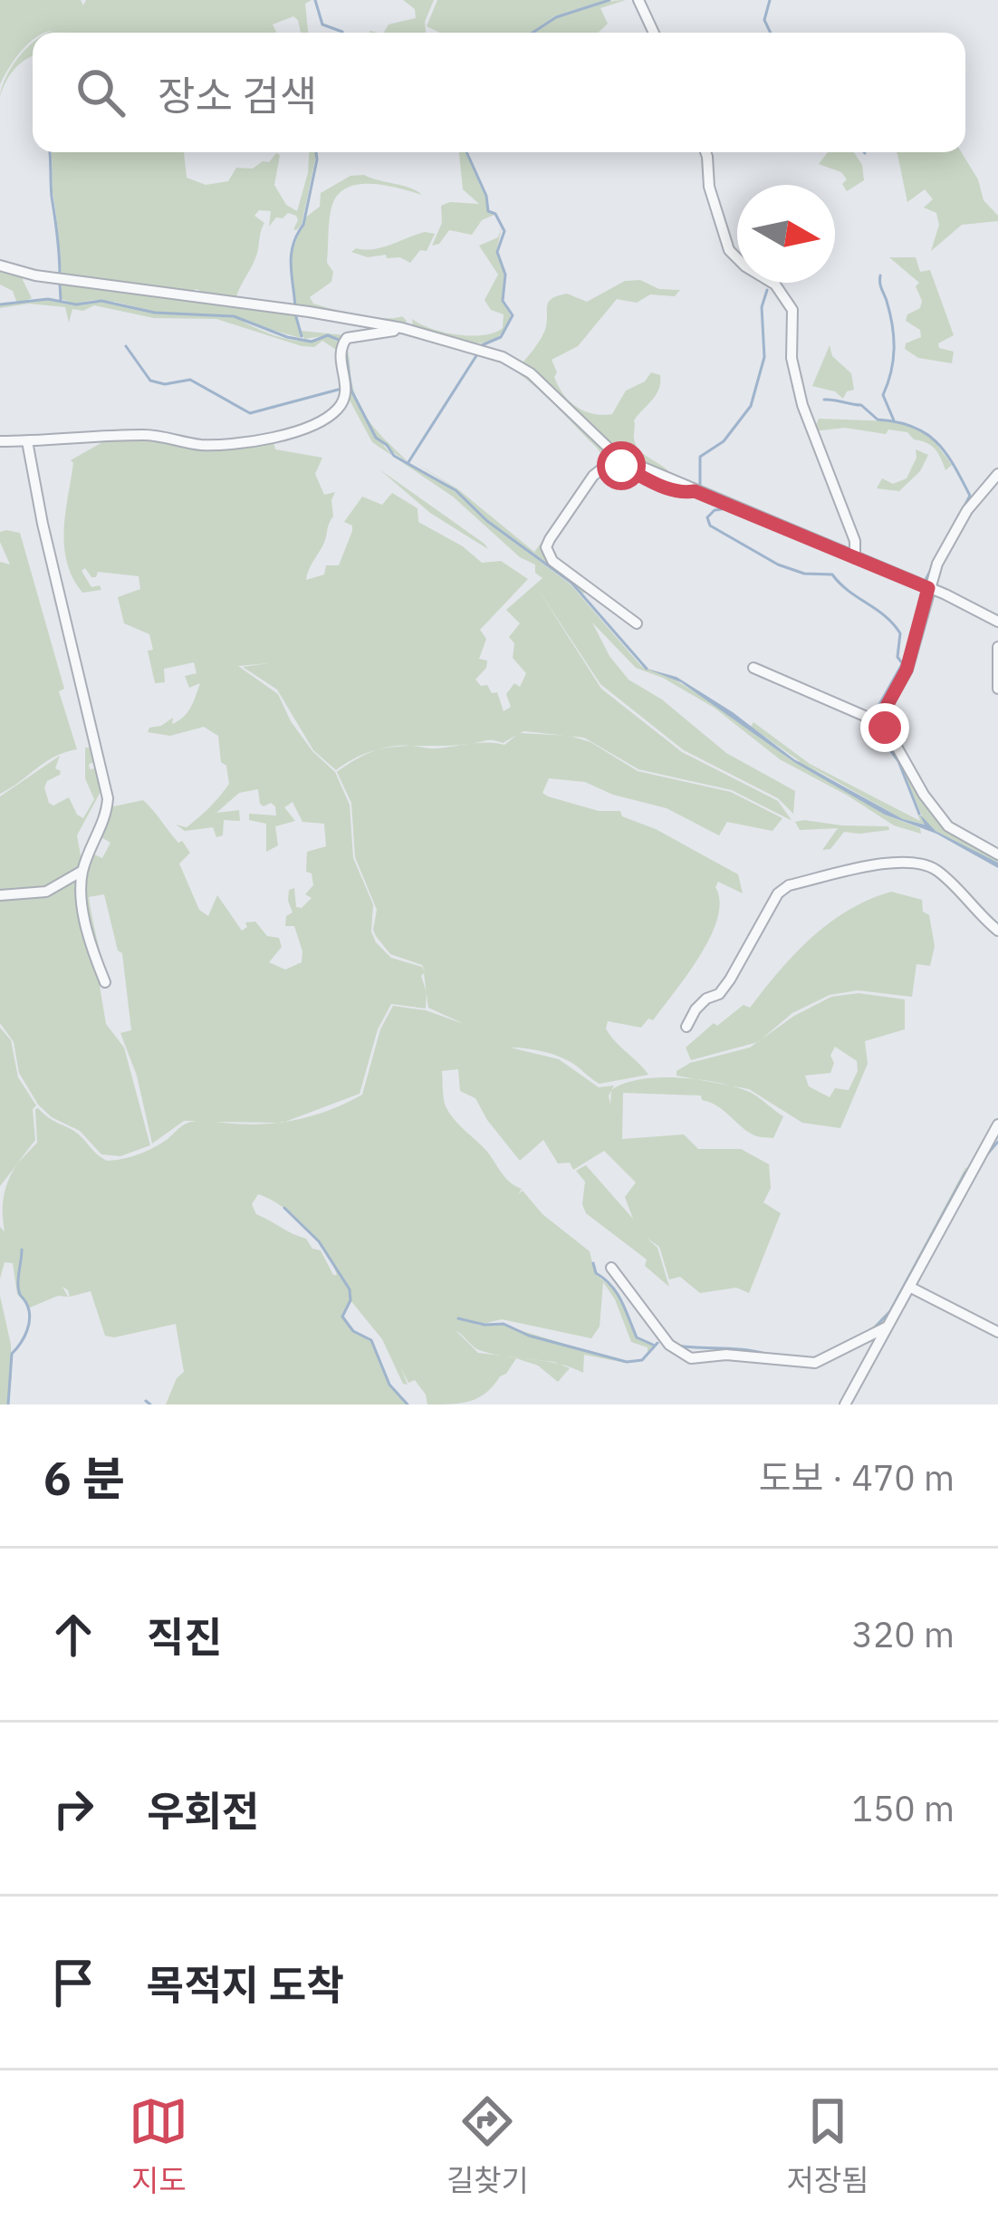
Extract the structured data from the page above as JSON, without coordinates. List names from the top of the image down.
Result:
{
  "north": "right",
  "page": {
    "search": "장소 검색",
    "heading": ["6 분", "도보 · 470 m"],
    "list": [
      ["직진", "320 m"],
      ["우회전", "150 m"],
      "목적지 도착"
    ],
    "nav": ["지도", "길찾기", "저장됨"]
  }
}
